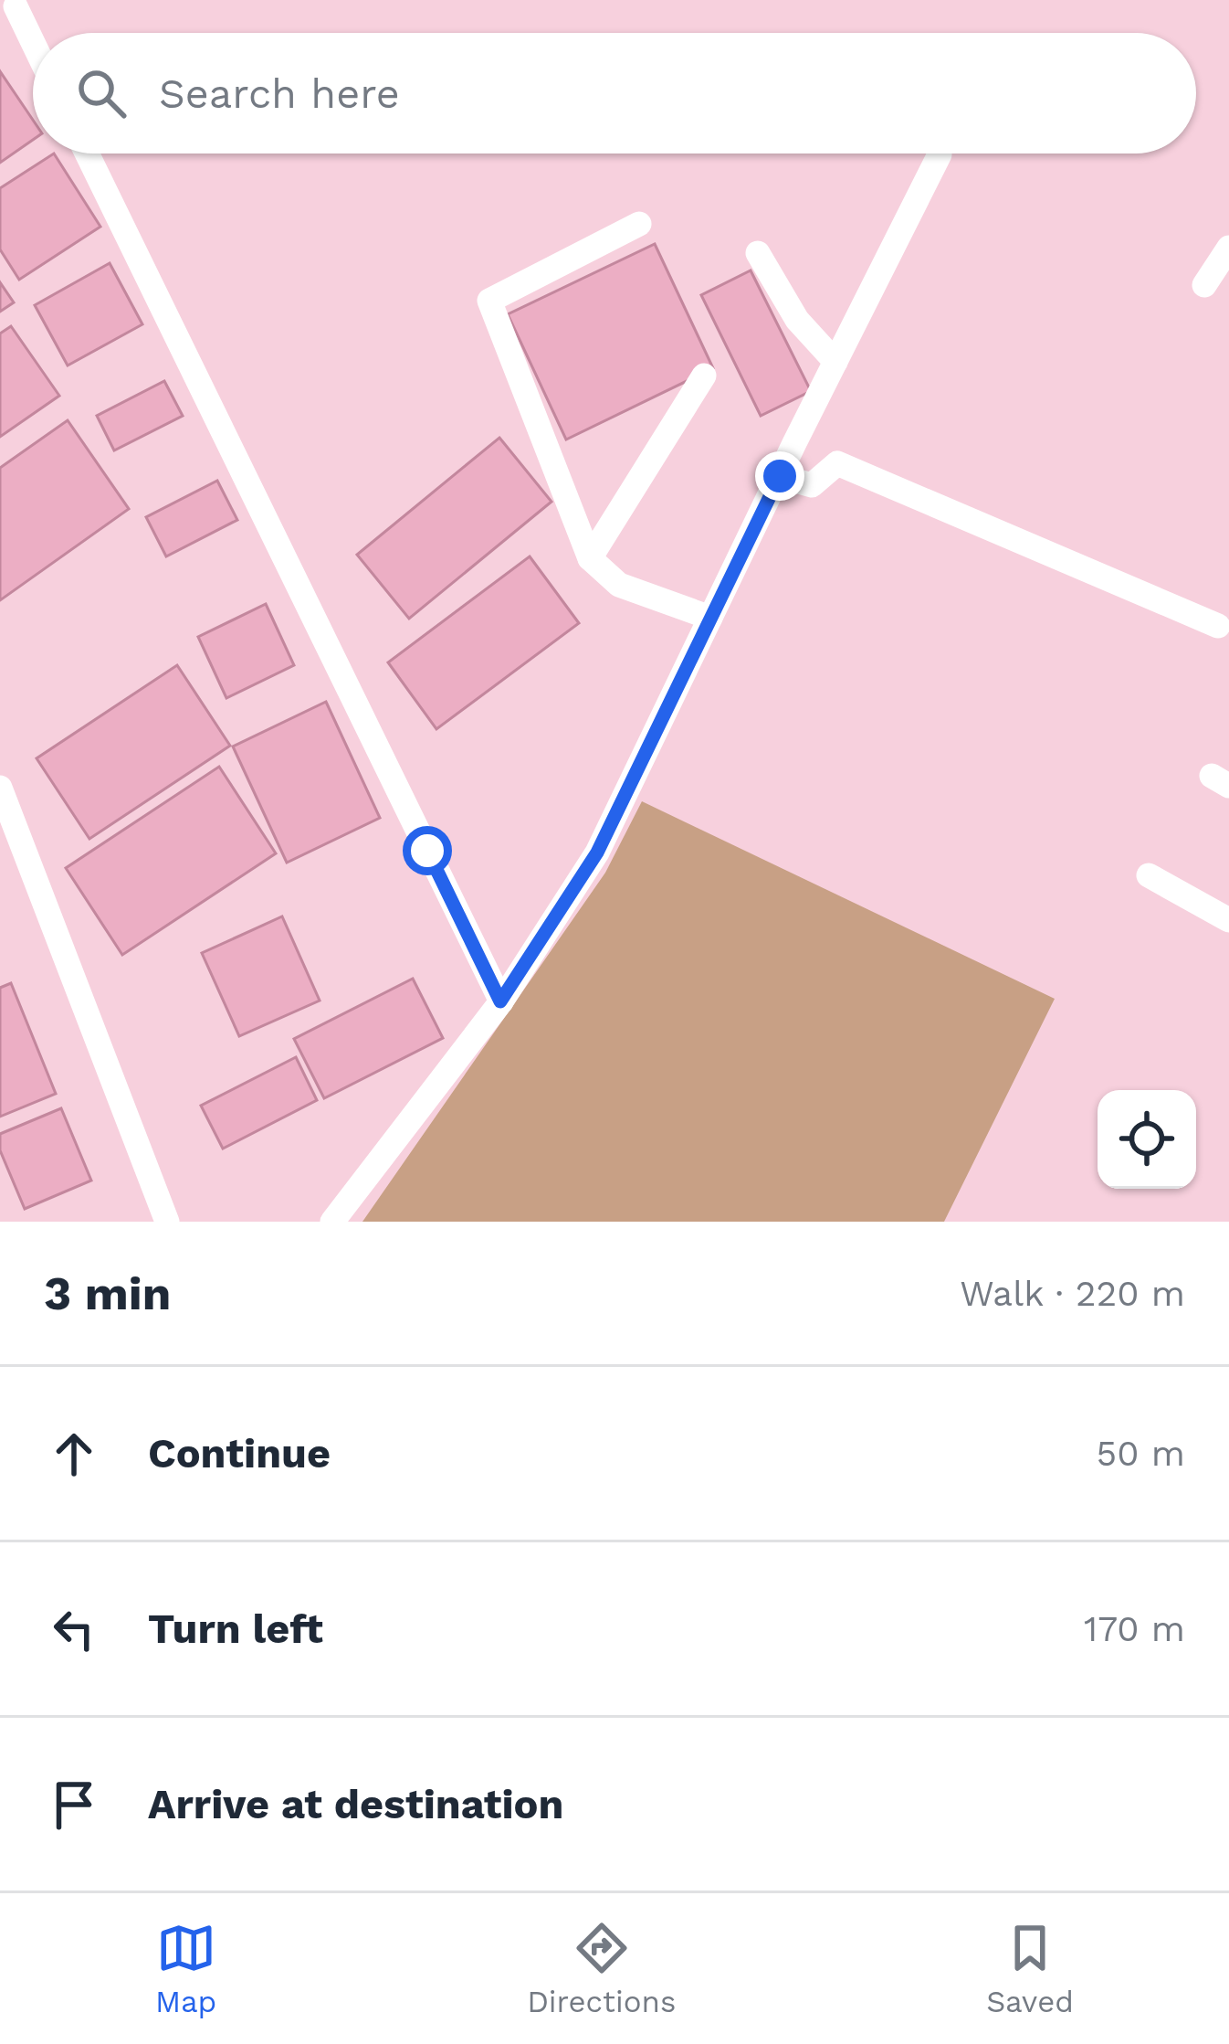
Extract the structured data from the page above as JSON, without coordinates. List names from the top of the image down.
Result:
{
  "page": {
    "search": "Search here",
    "heading": ["3 min", "Walk · 220 m"],
    "list": [
      ["Continue", "50 m"],
      ["Turn left", "170 m"],
      "Arrive at destination"
    ],
    "nav": ["Map", "Directions", "Saved"]
  }
}
